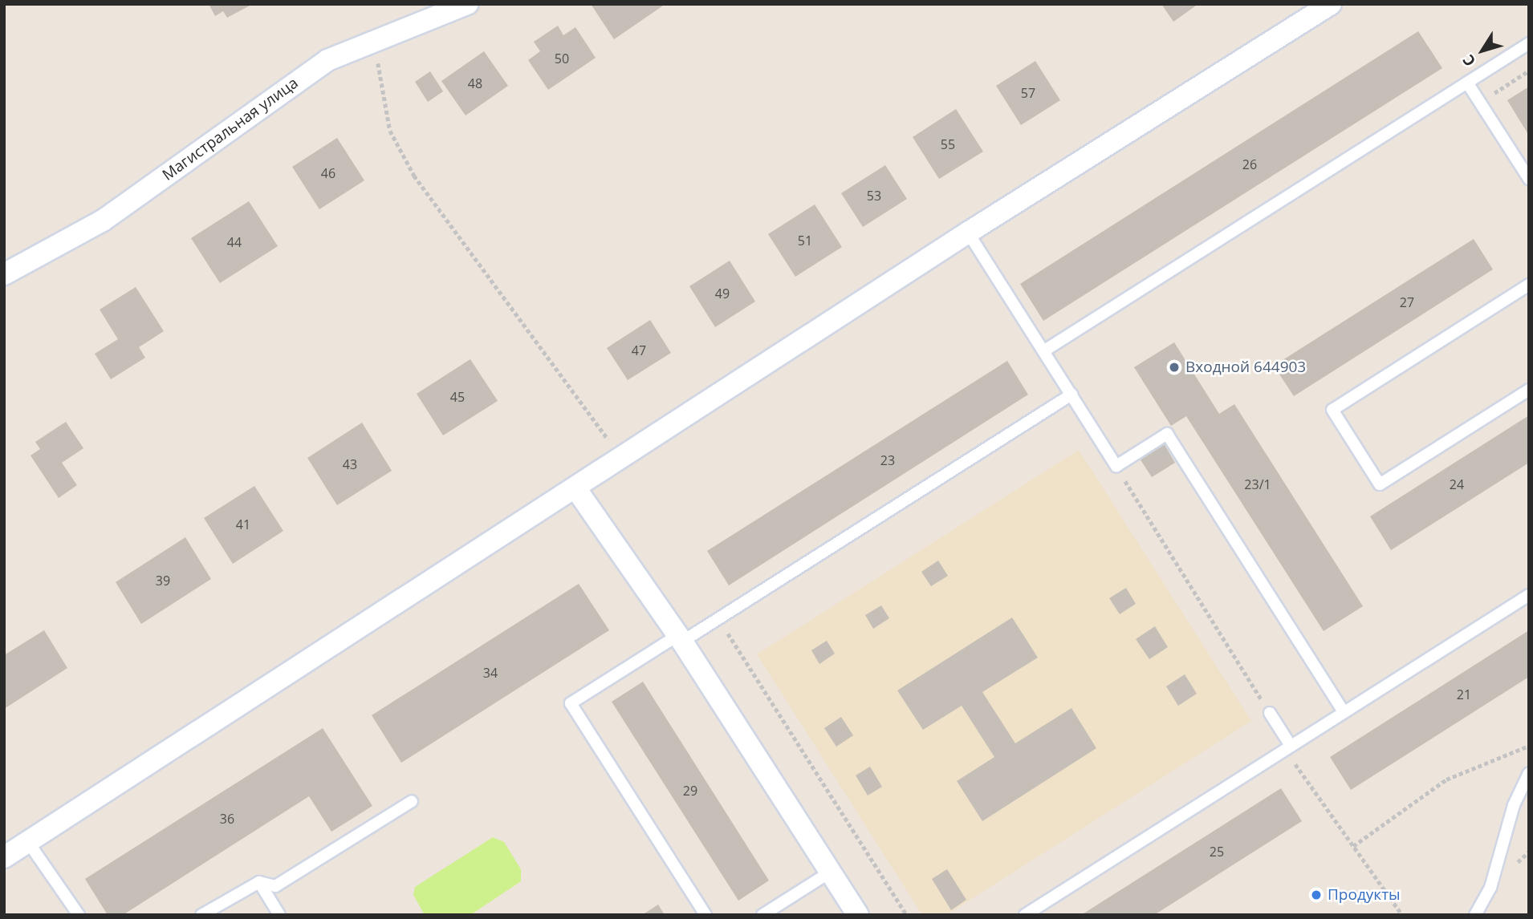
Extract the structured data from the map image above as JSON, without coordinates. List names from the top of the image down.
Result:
{
  "streets": {
    "street": ["Магистральная улица"]
  },
  "places": ["Входной 644903", "Продукты"],
  "house_numbers": [
    "50",
    "48",
    "57",
    "55",
    "26",
    "46",
    "53",
    "51",
    "44",
    "49",
    "27",
    "47",
    "45",
    "23",
    "43",
    "23/1",
    "24",
    "41",
    "39",
    "34",
    "21",
    "29",
    "36",
    "25"
  ],
  "north": "bottom left"
}
